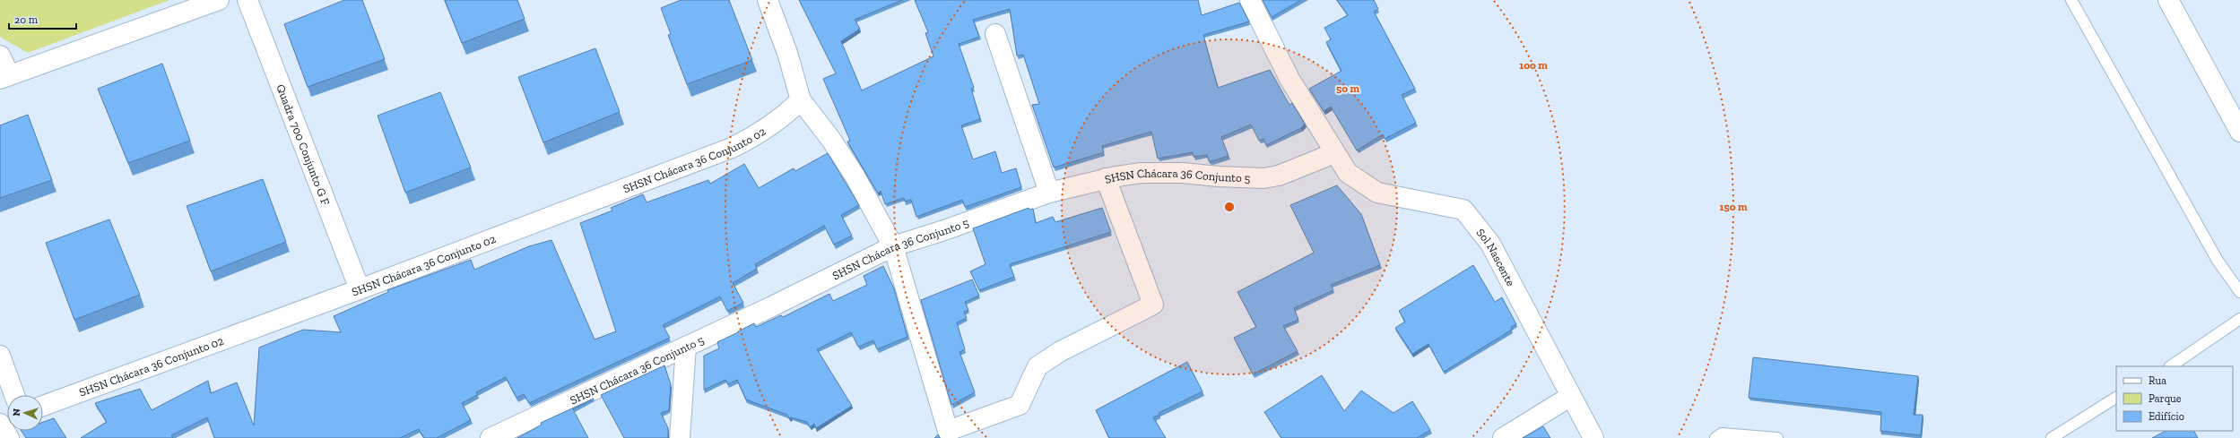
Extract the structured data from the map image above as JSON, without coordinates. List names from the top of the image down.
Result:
{
  "streets": {
    "street": [
      "Quadra 700 Conjunto G F",
      "SHSN Chácara 36 Conjunto 02",
      "SHSN Chácara 36 Conjunto 5",
      "Sol Nascente"
    ]
  },
  "crossings": [
    ["Quadra 700 Conjunto G F", "SHSN Chácara 36 Conjunto 02"],
    ["SHSN Chácara 36 Conjunto 5", "Sol Nascente"]
  ],
  "legend": ["Rua", "Parque", "Edifício"],
  "scale_bar": "20 m",
  "north": "left",
  "rings": ["100 m", "50 m", "150 m"]
}
